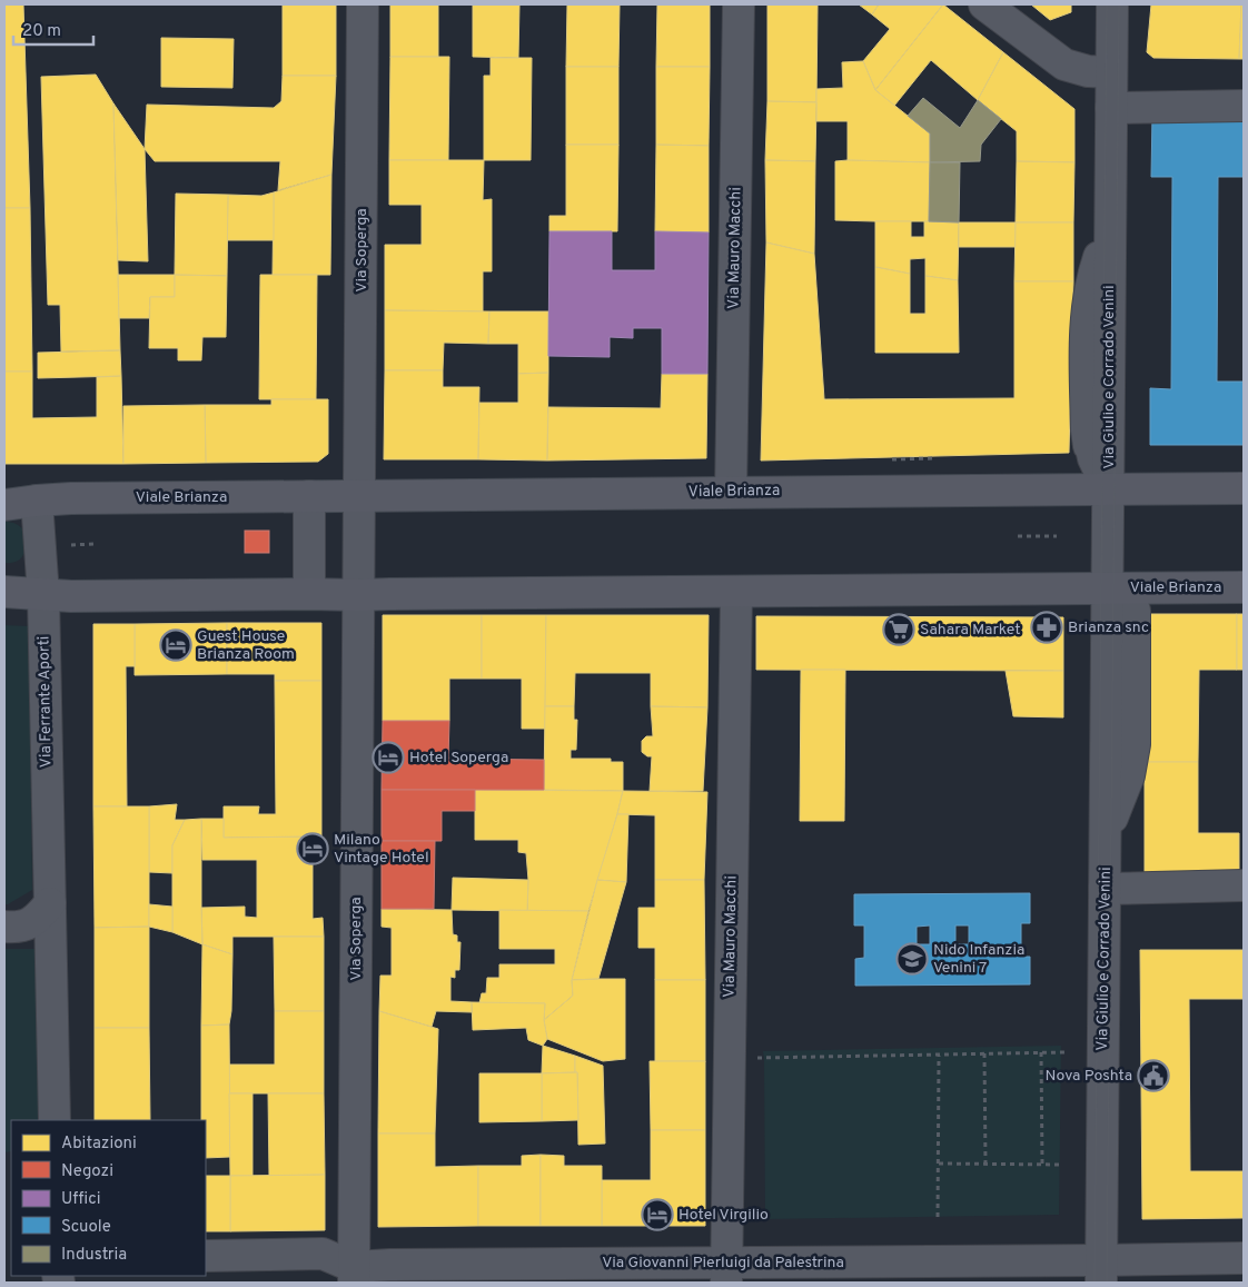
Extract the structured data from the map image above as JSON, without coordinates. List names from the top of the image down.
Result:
{
  "streets": {
    "main road": ["Viale Brianza"],
    "street": [
      "Via Mauro Macchi",
      "Via Soperga",
      "Via Giulio e Corrado Venini",
      "Via Ferrante Aporti",
      "Via Giovanni Pierluigi da Palestrina"
    ]
  },
  "crossings": [
    ["Via Mauro Macchi", "Viale Brianza"],
    ["Via Mauro Macchi", "Via Giovanni Pierluigi da Palestrina"],
    ["Via Soperga", "Viale Brianza"],
    ["Via Soperga", "Via Giovanni Pierluigi da Palestrina"],
    ["Via Giulio e Corrado Venini", "Viale Brianza"],
    ["Via Giulio e Corrado Venini", "Via Giovanni Pierluigi da Palestrina"],
    ["Viale Brianza", "Via Ferrante Aporti"]
  ],
  "places": {
    "pharmacy": ["Brianza snc"],
    "supermarket": ["Sahara Market"],
    "hotel": [
      "Guest House Brianza Room",
      "Hotel Soperga",
      "Milano Vintage Hotel",
      "Hotel Virgilio"
    ],
    "school or university": ["Nido Infanzia Venini 7"],
    "public building": ["Nova Poshta"]
  },
  "legend": [
    "Abitazioni",
    "Negozi",
    "Uffici",
    "Scuole",
    "Industria"
  ],
  "scale_bar": "20 m"
}
